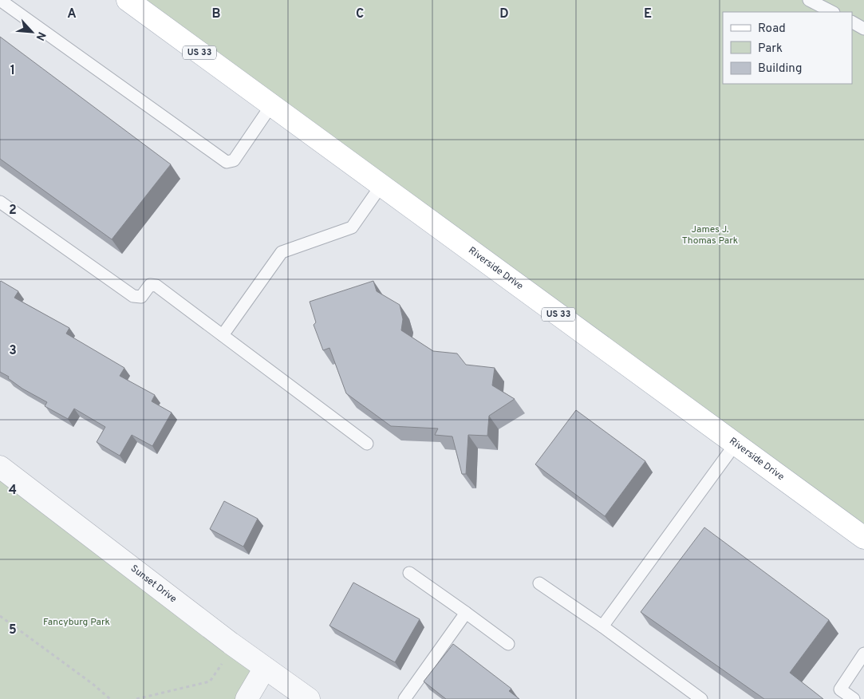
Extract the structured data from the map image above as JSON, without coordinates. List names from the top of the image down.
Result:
{
  "streets": {
    "main road": ["US 33", "Riverside Drive"],
    "street": ["Sunset Drive"]
  },
  "parks": ["James J. Thomas Park", "Fancyburg Park"],
  "legend": ["Road", "Park", "Building"],
  "north": "bottom right",
  "grid": {
    "columns": [
      "A",
      "B",
      "C",
      "D",
      "E"
    ],
    "rows": [
      "1",
      "2",
      "3",
      "4",
      "5"
    ]
  }
}
